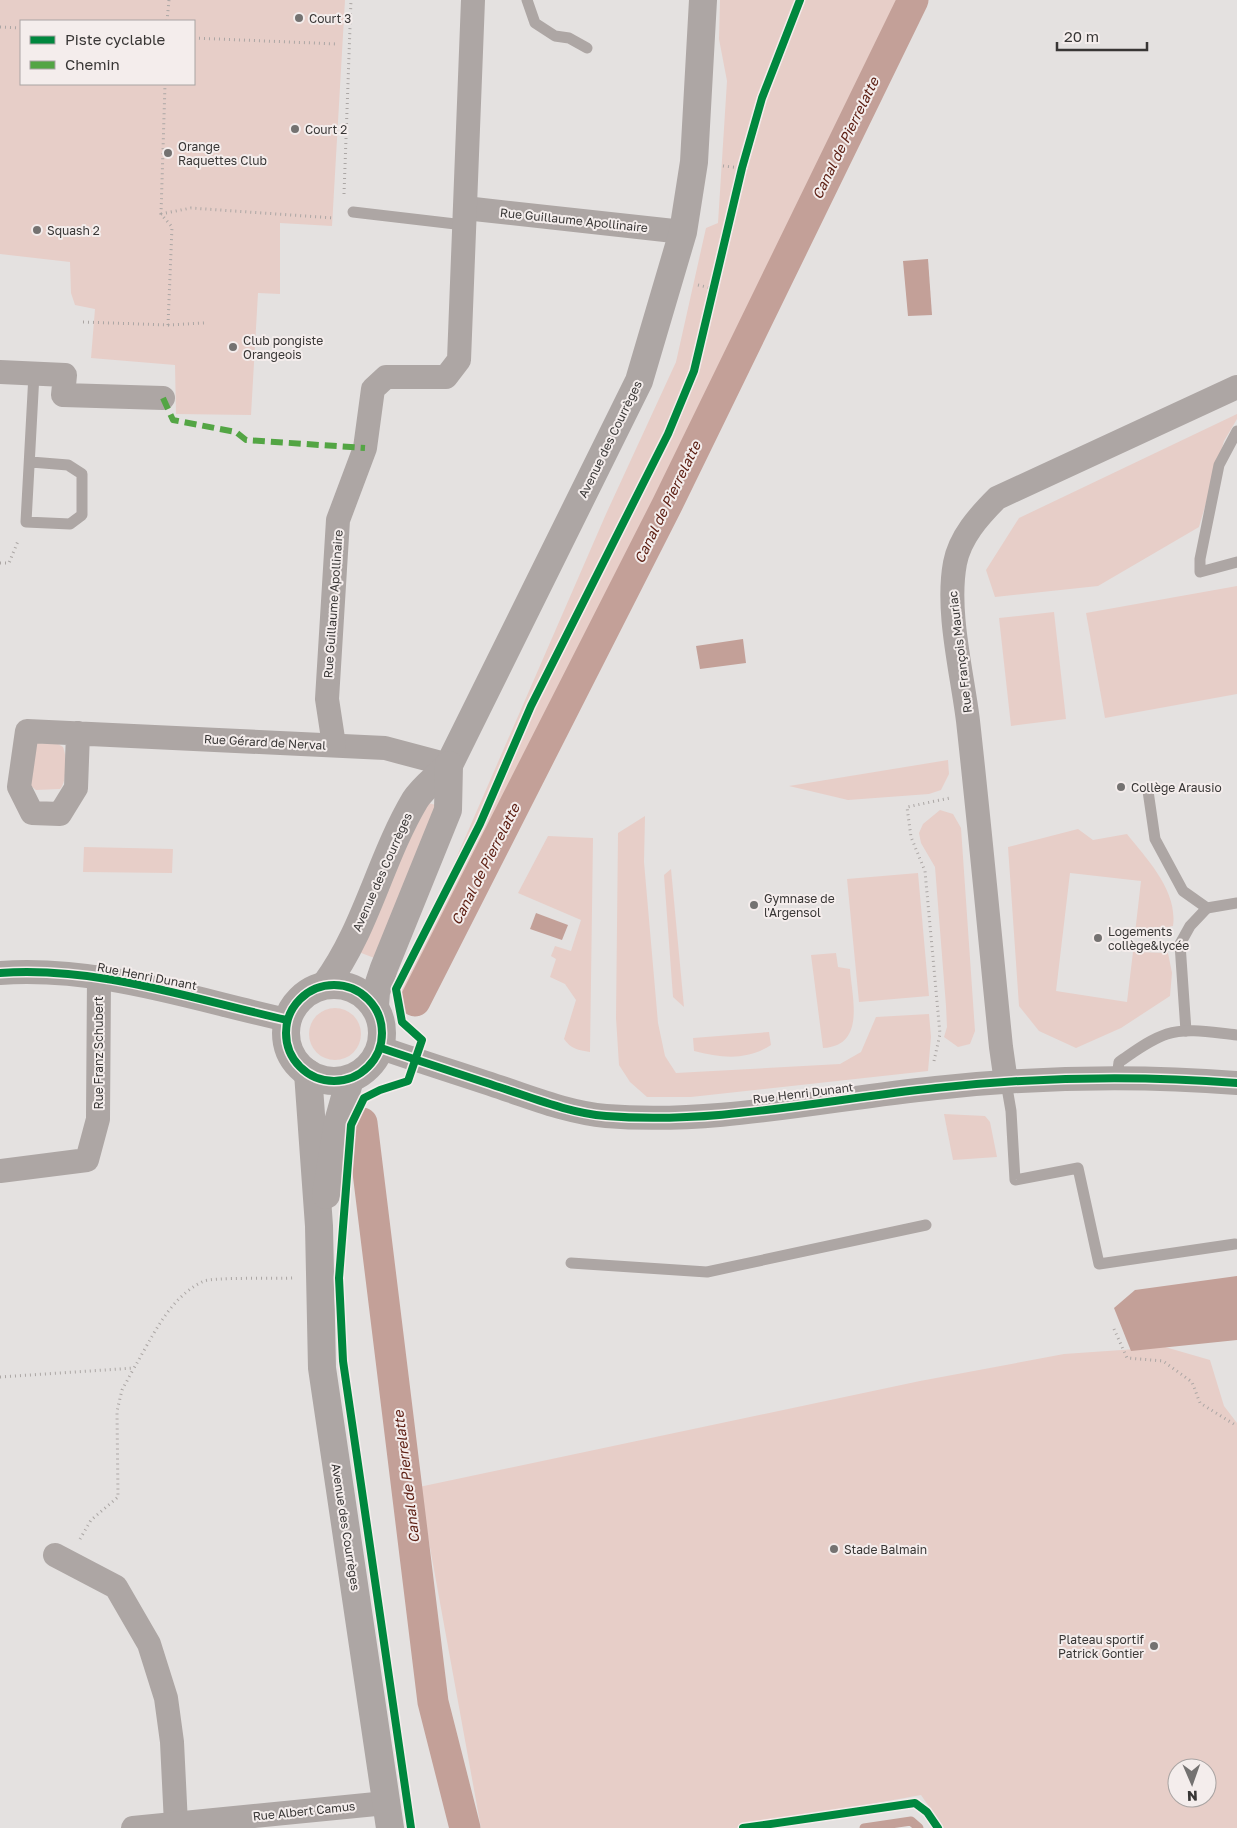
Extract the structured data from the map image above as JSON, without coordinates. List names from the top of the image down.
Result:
{
  "streets": {
    "street": [
      "Rue Guillaume Apollinaire",
      "Avenue des Courrèges",
      "Rue François Mauriac",
      "Rue Gérard de Nerval",
      "Rue Henri Dunant",
      "Rue Franz Schubert",
      "Rue Albert Camus"
    ]
  },
  "crossings": [
    ["Rue Guillaume Apollinaire", "Avenue des Courrèges"],
    ["Rue Guillaume Apollinaire", "Rue Gérard de Nerval"],
    ["Avenue des Courrèges", "Rue Gérard de Nerval"],
    ["Avenue des Courrèges", "Rue Henri Dunant"],
    ["Avenue des Courrèges", "Rue Albert Camus"],
    ["Rue François Mauriac", "Rue Henri Dunant"],
    ["Rue Henri Dunant", "Rue Franz Schubert"]
  ],
  "water": ["Canal de Pierrelatte"],
  "places": [
    "Court 3",
    "Court 2",
    "Orange Raquettes Club",
    "Squash 2",
    "Club pongiste Orangeois",
    "Collège Arausio",
    "Gymnase de l'Argensol",
    "Logements collège&lycée",
    "Stade Balmain",
    "Plateau sportif Patrick Gontier"
  ],
  "legend": ["Piste cyclable", "Chemin"],
  "scale_bar": "20 m",
  "north": "bottom"
}
